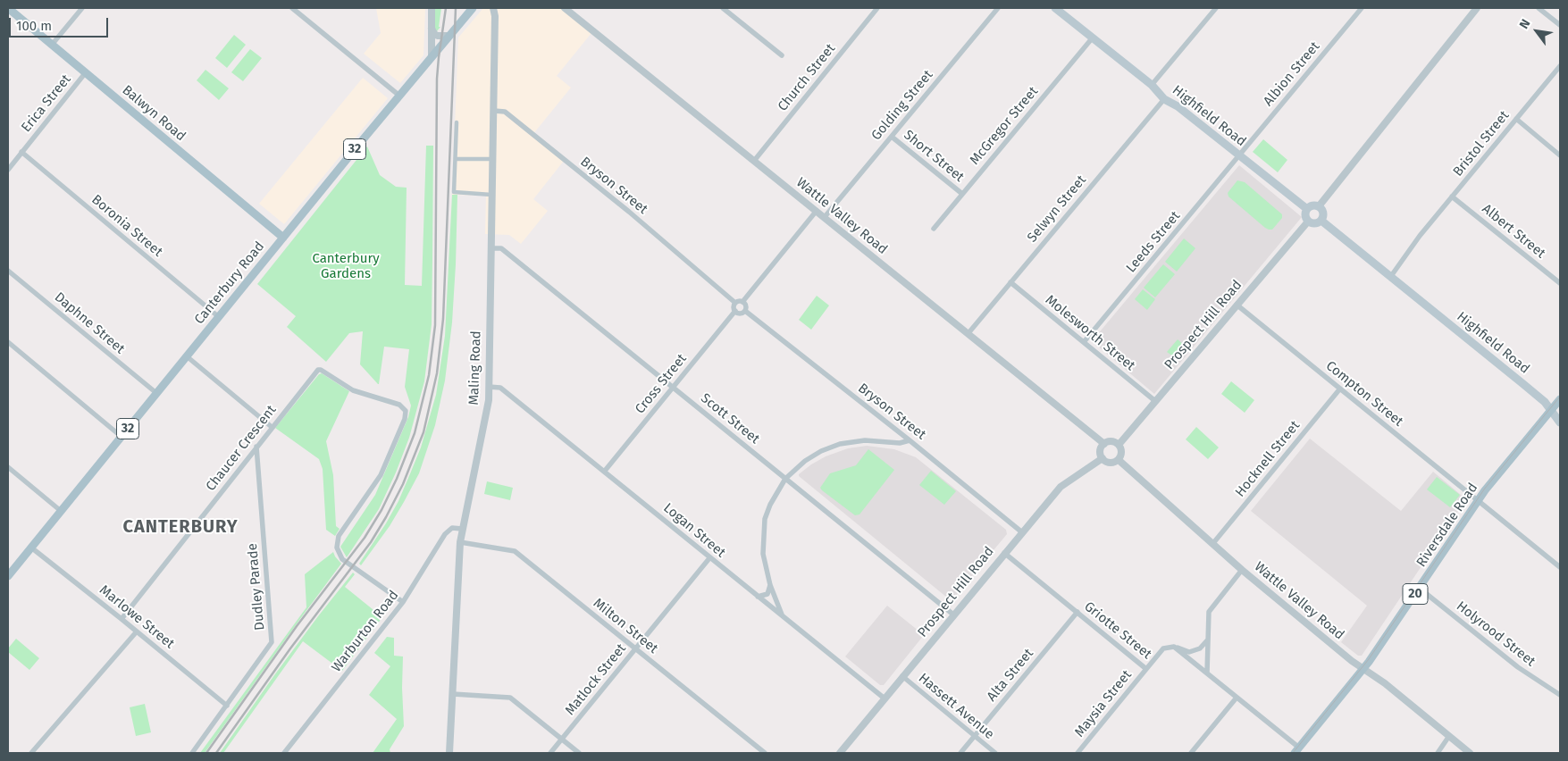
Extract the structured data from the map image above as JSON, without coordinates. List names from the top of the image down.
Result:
{
  "streets": {
    "main road": [
      "Balwyn Road",
      "Highfield Road",
      "32",
      "Canterbury Road",
      "Riversdale Road",
      "20"
    ],
    "street": [
      "Albion Street",
      "Church Street",
      "Erica Street",
      "Golding Street",
      "McGregor Street",
      "Bristol Street",
      "Short Street",
      "Bryson Street",
      "Selwyn Street",
      "Wattle Valley Road",
      "Boronia Street",
      "Albert Street",
      "Leeds Street",
      "Daphne Street",
      "Prospect Hill Road",
      "Molesworth Street",
      "Maling Road",
      "Cross Street",
      "Compton Street",
      "Scott Street",
      "Chaucer Crescent",
      "Hocknell Street",
      "Logan Street",
      "Dudley Parade",
      "Marlowe Street",
      "Milton Street",
      "Griotte Street",
      "Warburton Road",
      "Holyrood Street",
      "Alta Street",
      "Matlock Street",
      "Maysia Street",
      "Hassett Avenue"
    ]
  },
  "crossings": [
    ["Albion Street", "Highfield Road"],
    ["Albion Street", "Leeds Street"],
    ["Church Street", "Wattle Valley Road"],
    ["Erica Street", "Balwyn Road"],
    ["Erica Street", "Boronia Street"],
    ["Golding Street", "Short Street"],
    ["Golding Street", "Wattle Valley Road"],
    ["Balwyn Road", "Canterbury Road"],
    ["Highfield Road", "McGregor Street"],
    ["Highfield Road", "Bristol Street"],
    ["Highfield Road", "Selwyn Street"],
    ["Highfield Road", "Leeds Street"],
    ["Highfield Road", "Prospect Hill Road"],
    ["Highfield Road", "Riversdale Road"],
    ["McGregor Street", "Short Street"],
    ["Bristol Street", "Albert Street"],
    ["Bryson Street", "Prospect Hill Road"],
    ["Bryson Street", "Maling Road"],
    ["Bryson Street", "Cross Street"],
    ["Selwyn Street", "Wattle Valley Road"],
    ["Selwyn Street", "Molesworth Street"],
    ["Wattle Valley Road", "Prospect Hill Road"],
    ["Wattle Valley Road", "Hocknell Street"],
    ["Wattle Valley Road", "Riversdale Road"],
    ["Boronia Street", "Canterbury Road"],
    ["Leeds Street", "Molesworth Street"],
    ["Canterbury Road", "Daphne Street"],
    ["Canterbury Road", "Marlowe Street"],
    ["Prospect Hill Road", "Molesworth Street"],
    ["Prospect Hill Road", "Compton Street"],
    ["Prospect Hill Road", "Scott Street"],
    ["Prospect Hill Road", "Logan Street"],
    ["Prospect Hill Road", "Griotte Street"],
    ["Prospect Hill Road", "Hassett Avenue"],
    ["Maling Road", "Scott Street"],
    ["Maling Road", "Logan Street"],
    ["Maling Road", "Milton Street"],
    ["Maling Road", "Warburton Road"],
    ["Cross Street", "Scott Street"],
    ["Cross Street", "Logan Street"],
    ["Compton Street", "Hocknell Street"],
    ["Compton Street", "Riversdale Road"],
    ["Chaucer Crescent", "Dudley Parade"],
    ["Chaucer Crescent", "Marlowe Street"],
    ["Chaucer Crescent", "Warburton Road"],
    ["Riversdale Road", "Griotte Street"],
    ["Riversdale Road", "Holyrood Street"],
    ["Logan Street", "Matlock Street"],
    ["Dudley Parade", "Marlowe Street"],
    ["Milton Street", "Matlock Street"],
    ["Griotte Street", "Alta Street"],
    ["Griotte Street", "Maysia Street"],
    ["Alta Street", "Hassett Avenue"]
  ],
  "districts": ["CANTERBURY"],
  "parks": ["Canterbury Gardens"],
  "scale_bar": "100 m",
  "north": "top left"
}
